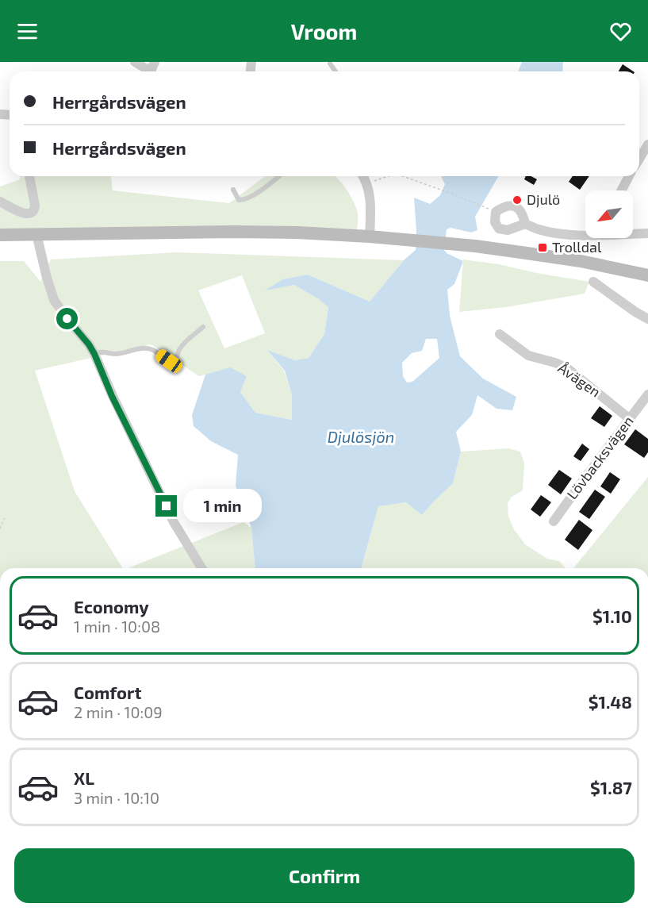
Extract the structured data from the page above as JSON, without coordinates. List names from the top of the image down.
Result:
{
  "streets": {
    "street": ["Åvägen", "Lövbacksvägen"]
  },
  "crossings": [
    ["Åvägen", "Lövbacksvägen"]
  ],
  "water": ["Djulösjön"],
  "places": {
    "other": ["Djulö"],
    "transit": ["Trolldal"]
  },
  "north": "bottom left",
  "page": {
    "header": "Vroom",
    "banner": ["Herrgårdsvägen", "Herrgårdsvägen"],
    "bubble": "1 min",
    "list": [
      {
        "name": "Economy",
        "note": "1 min · 10:08",
        "value": "$1.10"
      },
      {
        "name": "Comfort",
        "note": "2 min · 10:09",
        "value": "$1.48"
      },
      {
        "name": "XL",
        "note": "3 min · 10:10",
        "value": "$1.87"
      }
    ],
    "buttons": "Confirm"
  }
}
